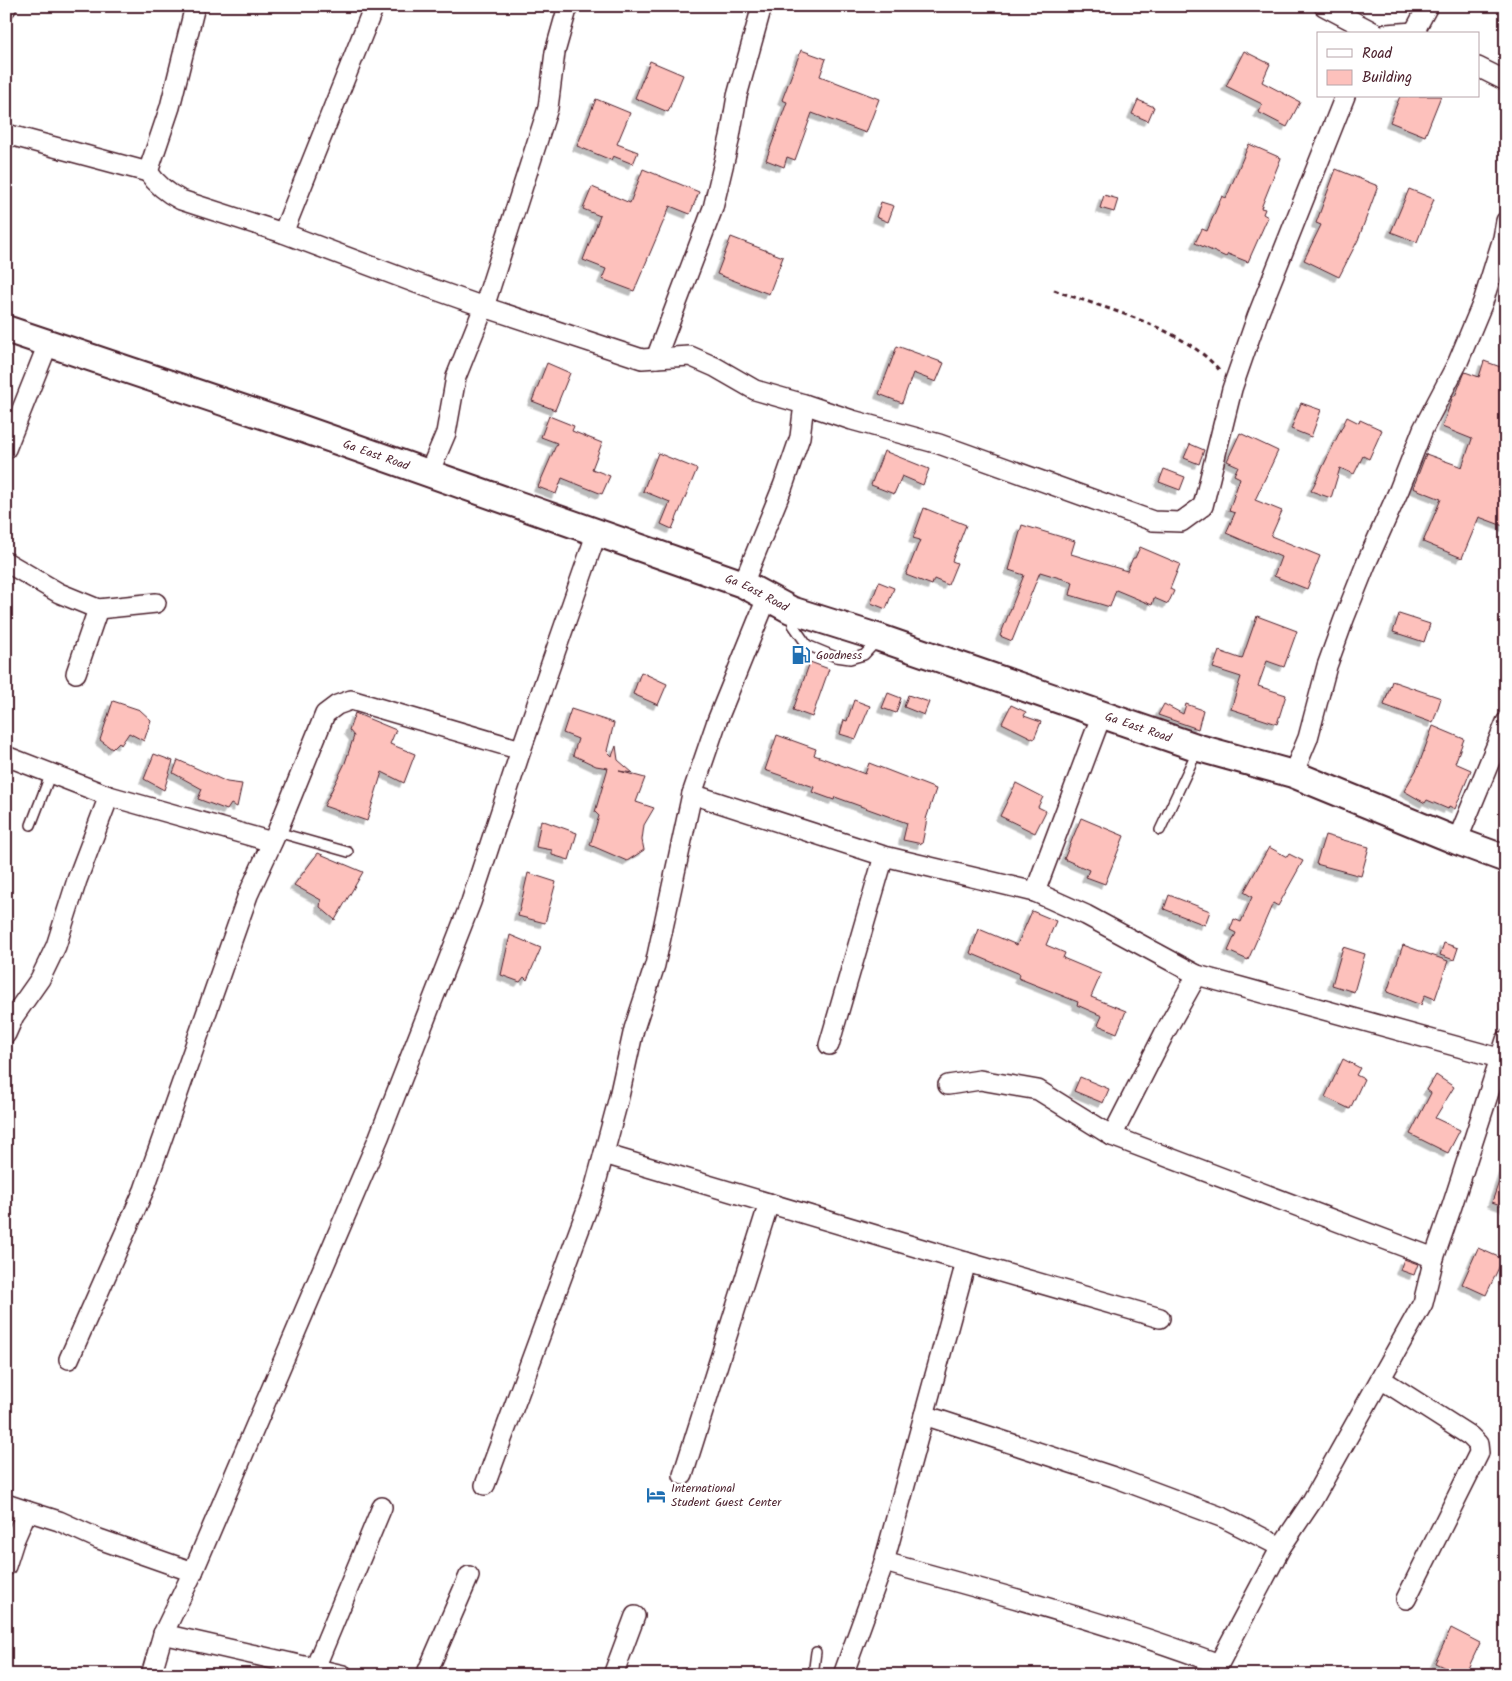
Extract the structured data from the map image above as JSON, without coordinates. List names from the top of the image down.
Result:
{
  "streets": {
    "street": ["Ga East Road"]
  },
  "places": {
    "fuel station": ["Goodness"],
    "hotel": ["International Student Guest Center"]
  },
  "legend": ["Road", "Building"]
}
